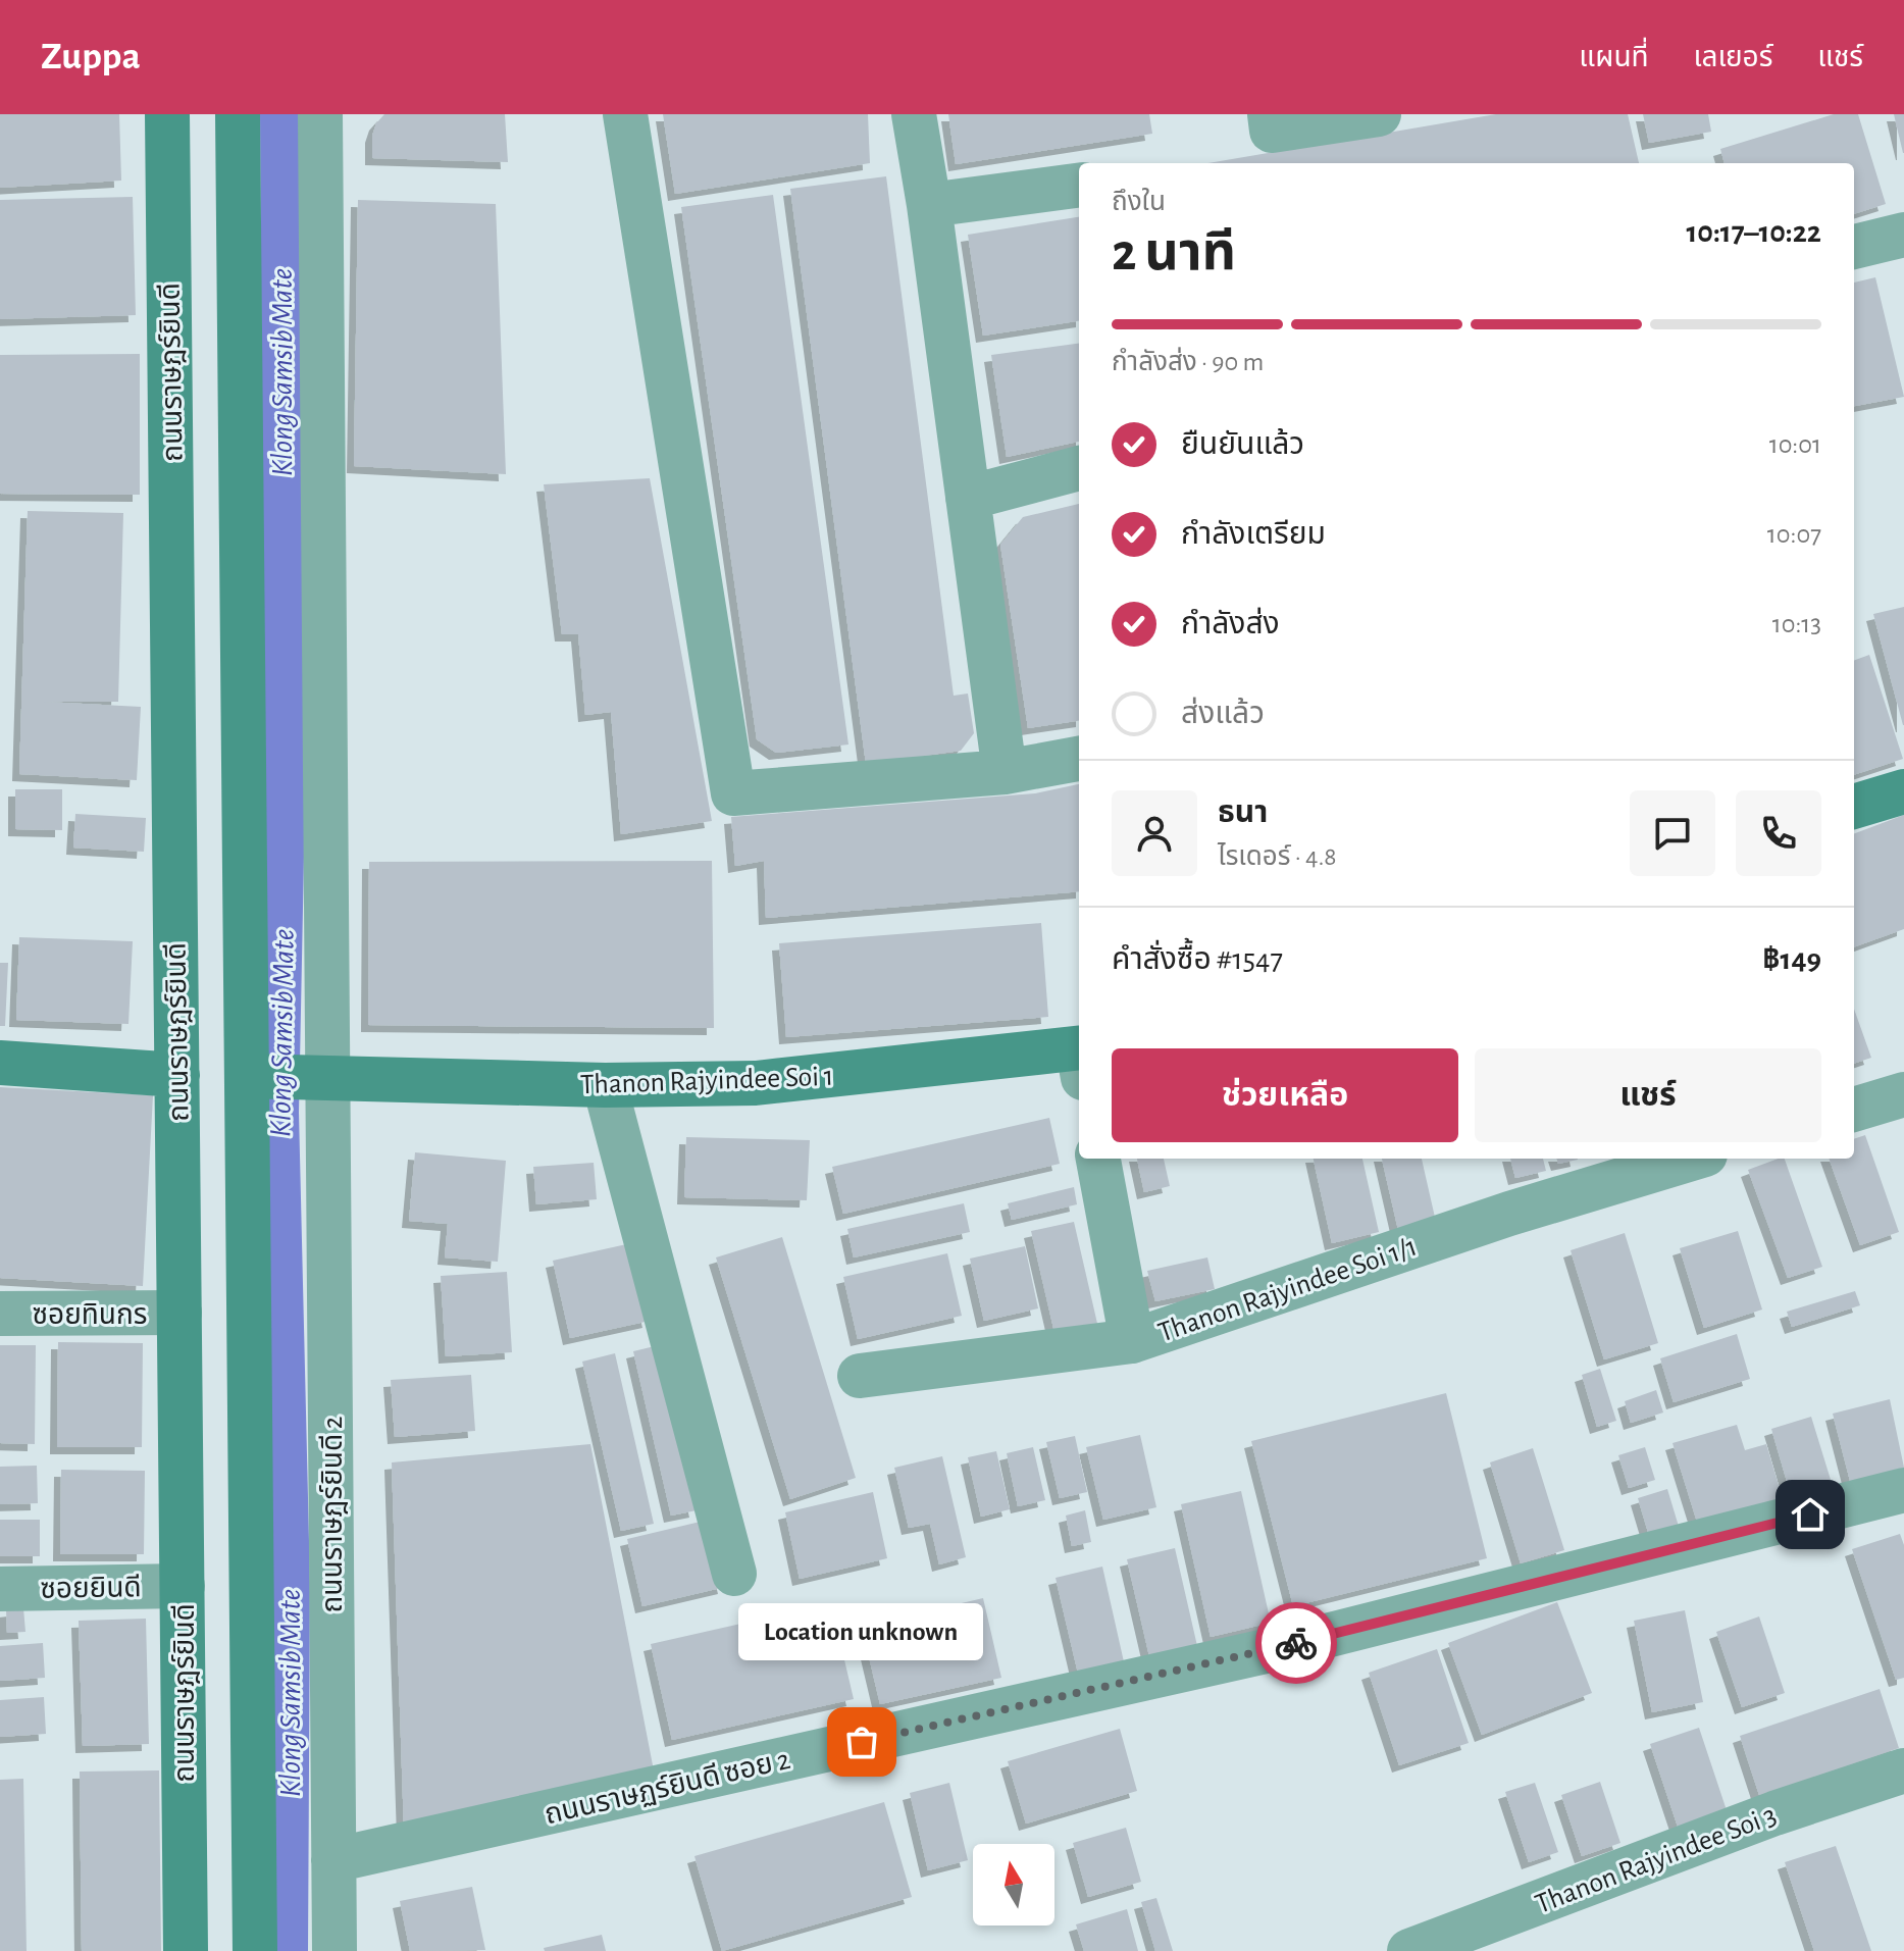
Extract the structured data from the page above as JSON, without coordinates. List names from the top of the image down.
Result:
{
  "streets": {
    "main road": ["ถนนราษฎร์ยินดี", "Thanon Rajyindee Soi 1"],
    "street": [
      "Thanon Rajyindee Soi 1/1",
      "ซอยทินกร",
      "ถนนราษฎร์ยินดี 2",
      "ซอยยินดี",
      "ถนนราษฏร์ยินดี ซอย 2",
      "Thanon Rajyindee Soi 3"
    ]
  },
  "crossings": [
    ["ถนนราษฎร์ยินดี", "ซอยทินกร"],
    ["ถนนราษฎร์ยินดี", "ซอยยินดี"],
    ["Thanon Rajyindee Soi 1", "ถนนราษฎร์ยินดี 2"],
    ["ถนนราษฎร์ยินดี 2", "ถนนราษฏร์ยินดี ซอย 2"]
  ],
  "water": ["Klong Samsib Mate"],
  "places": ["Location unknown"],
  "north": "top",
  "page": {
    "header": "Zuppa",
    "nav": ["แผนที่", "เลเยอร์", "แชร์"],
    "heading": ["2 นาที", "ถึงใน", "10:17–10:22"],
    "panel": [
      "ธนา",
      "ไรเดอร์ · 4.8",
      "คำสั่งซื้อ #1547",
      "฿149"
    ],
    "bar": "กำลังส่ง · 90 m",
    "list": [
      ["ยืนยันแล้ว", "10:01"],
      ["กำลังเตรียม", "10:07"],
      ["กำลังส่ง", "10:13"],
      "ส่งแล้ว"
    ],
    "buttons": ["ช่วยเหลือ", "แชร์"],
    "bubble": "Location unknown"
  }
}
